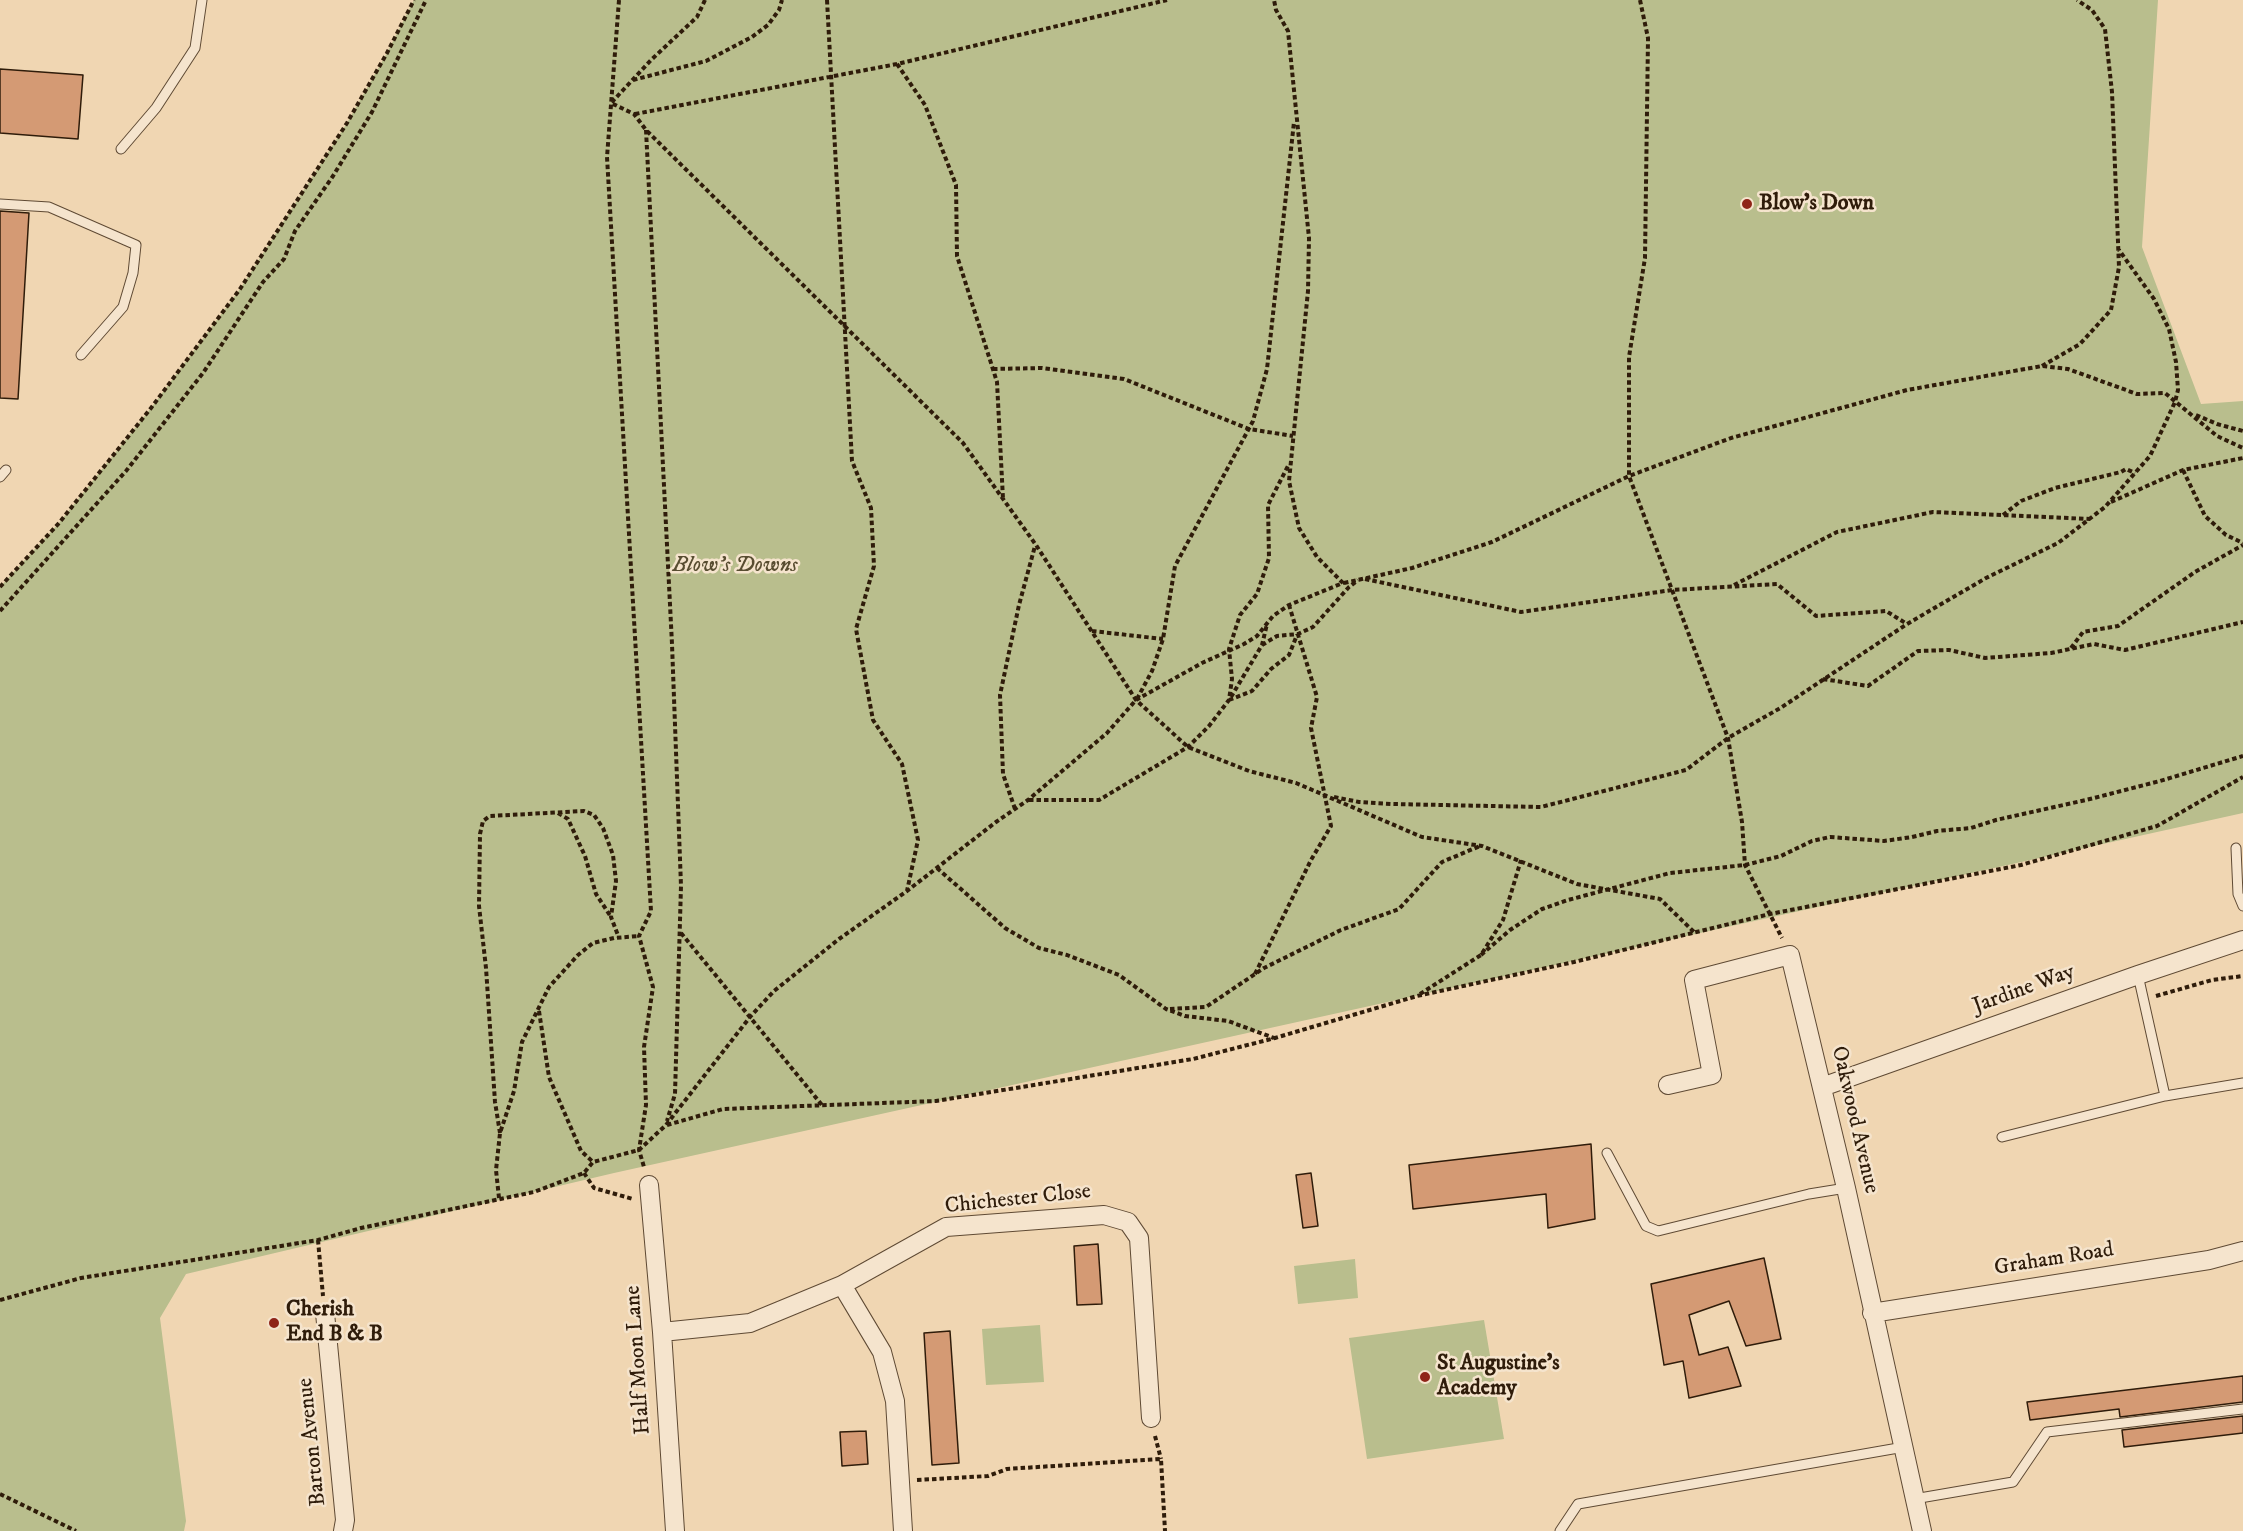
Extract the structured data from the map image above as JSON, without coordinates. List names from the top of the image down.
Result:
{
  "streets": {
    "street": [
      "Jardine Way",
      "Oakwood Avenue",
      "Chichester Close",
      "Graham Road",
      "Half Moon Lane",
      "Barton Avenue"
    ]
  },
  "crossings": [
    ["Jardine Way", "Oakwood Avenue"],
    ["Oakwood Avenue", "Graham Road"],
    ["Chichester Close", "Half Moon Lane"]
  ],
  "parks": ["Blow's Downs"],
  "places": ["Blow's Down", "Cherish End B & B", "St Augustine's Academy"]
}
